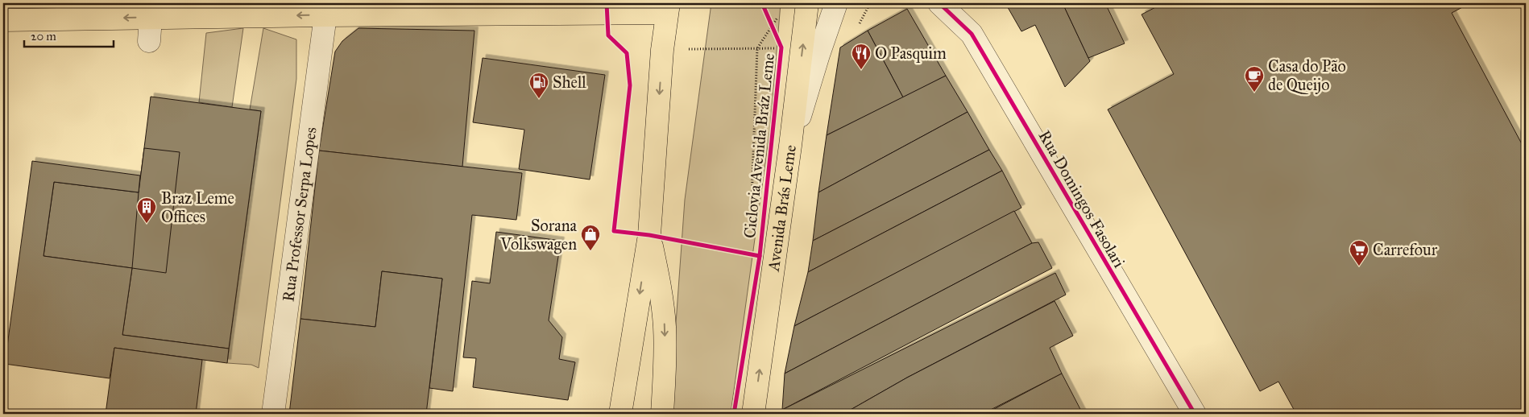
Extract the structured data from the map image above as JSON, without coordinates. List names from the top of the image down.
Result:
{
  "streets": {
    "main road": ["Avenida Brás Leme"],
    "street": ["Rua Domingos Fasolari", "Rua Professor Serpa Lopes"],
    "cycle path": ["Ciclovia Avenida Bráz Leme"]
  },
  "places": {
    "restaurant": ["O Pasquim"],
    "cafe": ["Casa do Pão de Queijo"],
    "fuel station": ["Shell"],
    "building": ["Braz Leme Offices"],
    "shop": ["Sorana Volkswagen"],
    "supermarket": ["Carrefour"]
  },
  "scale_bar": "20 m"
}
